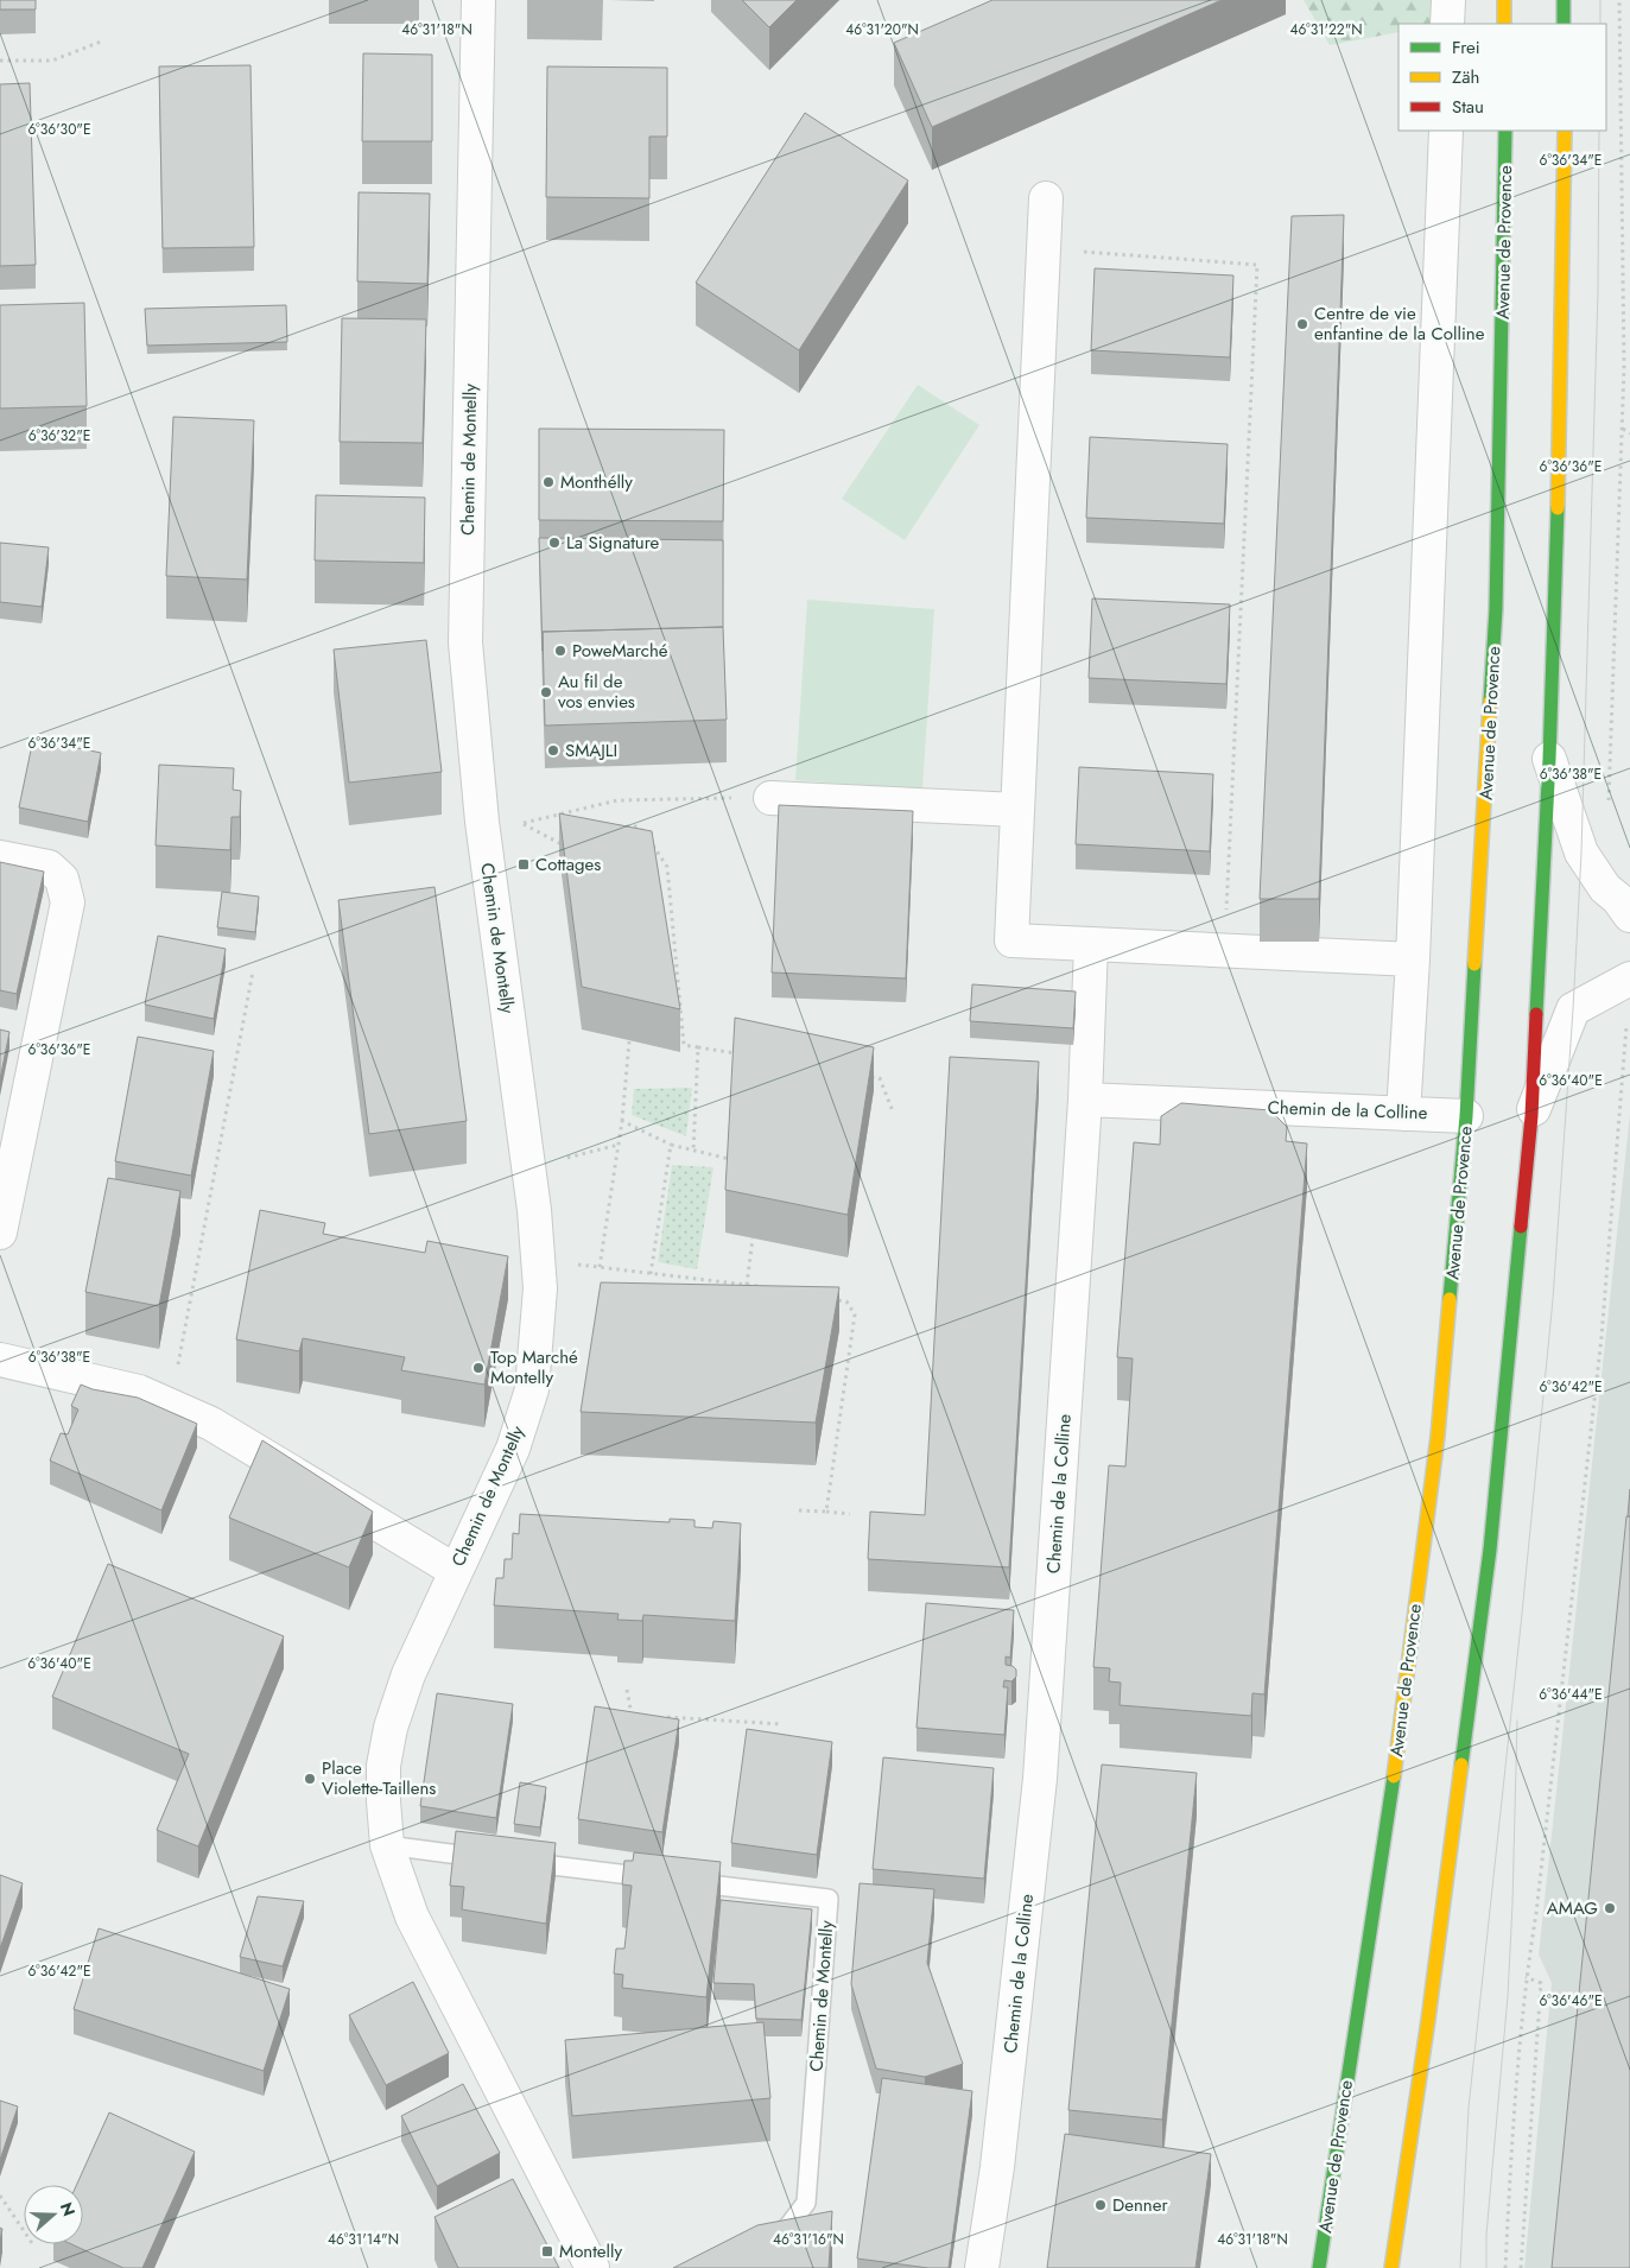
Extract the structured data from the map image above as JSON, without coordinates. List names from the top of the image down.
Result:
{
  "streets": {
    "main road": ["Avenue de Provence"],
    "street": ["Chemin de Montelly", "Chemin de la Colline"]
  },
  "crossings": [
    ["Avenue de Provence", "Chemin de la Colline"]
  ],
  "places": {
    "other": [
      "Centre de vie enfantine de la Colline",
      "Monthélly",
      "La Signature",
      "PoweMarché",
      "Au fil de vos envies",
      "SMAJLI",
      "Top Marché Montelly",
      "Place Violette-Taillens",
      "AMAG",
      "Denner"
    ],
    "transit": ["Cottages", "Montelly"]
  },
  "legend": ["Frei", "Zäh", "Stau"],
  "north": "right",
  "coordinates": [
    "46°31'18\"N",
    "46°31'20\"N",
    "46°31'22\"N",
    "6°36'30\"E",
    "6°36'34\"E",
    "6°36'32\"E",
    "6°36'36\"E",
    "6°36'38\"E",
    "6°36'40\"E",
    "6°36'42\"E",
    "6°36'44\"E",
    "6°36'46\"E",
    "46°31'14\"N",
    "46°31'16\"N"
  ]
}
